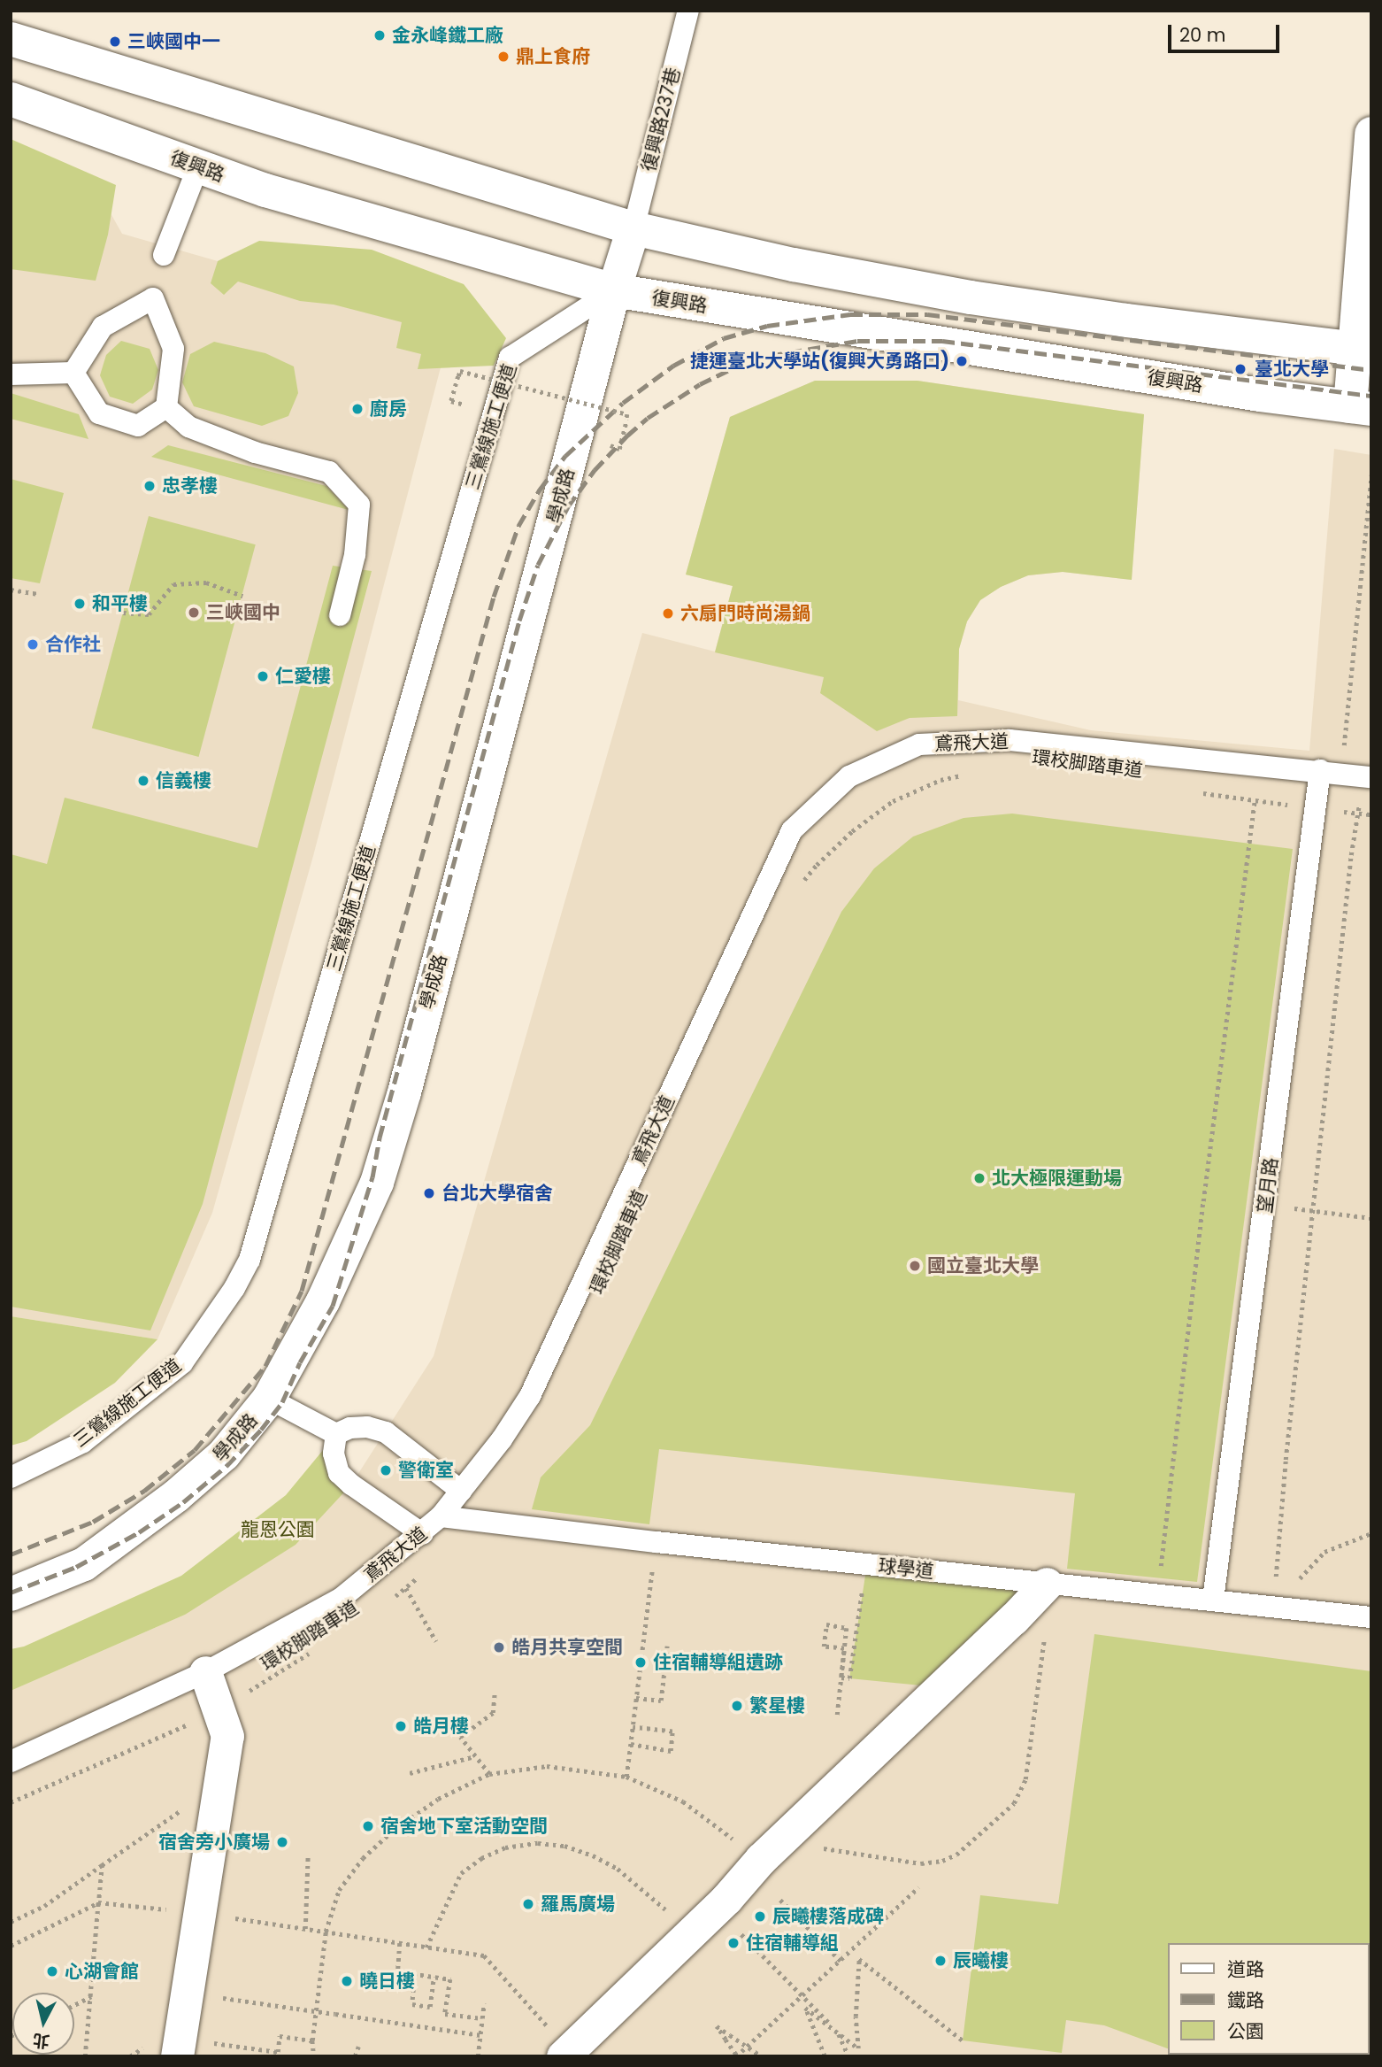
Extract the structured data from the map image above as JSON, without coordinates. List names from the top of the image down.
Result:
{
  "streets": {
    "main road": ["復興路", "學成路"],
    "lane": [
      "復興路237巷",
      "三鶯線施工便道",
      "鳶飛大道",
      "望月路",
      "球學道"
    ],
    "path": ["環校脚踏車道"]
  },
  "crossings": [
    ["復興路237巷", "學成路"],
    ["復興路", "三鶯線施工便道"],
    ["復興路", "學成路"],
    ["三鶯線施工便道", "學成路"],
    ["鳶飛大道", "望月路"],
    ["鳶飛大道", "球學道"],
    ["望月路", "球學道"]
  ],
  "parks": ["龍恩公園"],
  "places": [
    "金永峰鐵工廠",
    "三峽國中一",
    "鼎上食府",
    "捷運臺北大學站(復興大勇路口)",
    "臺北大學",
    "廚房",
    "忠孝樓",
    "和平樓",
    "三峽國中",
    "六扇門時尚湯鍋",
    "合作社",
    "仁愛樓",
    "信義樓",
    "北大極限運動場",
    "台北大學宿舍",
    "國立臺北大學",
    "警衛室",
    "皓月共享空間",
    "住宿輔導組遺跡",
    "繁星樓",
    "皓月樓",
    "宿舍地下室活動空間",
    "宿舍旁小廣場",
    "羅馬廣場",
    "辰曦樓落成碑",
    "住宿輔導組",
    "辰曦樓",
    "心湖會館",
    "曉日樓"
  ],
  "legend": ["道路", "鐵路", "公園"],
  "scale_bar": "20 m",
  "north": "bottom"
}
